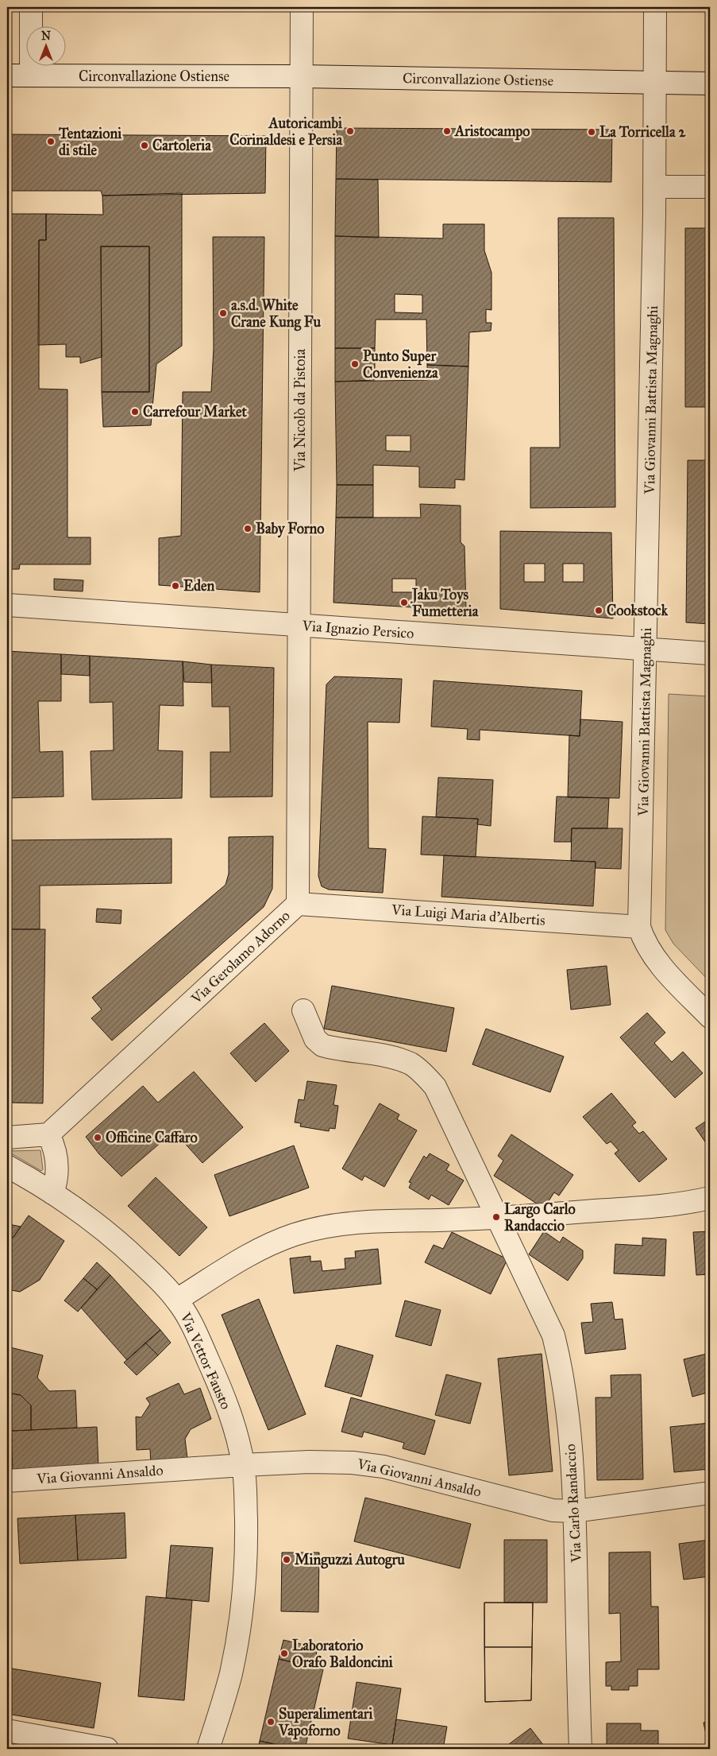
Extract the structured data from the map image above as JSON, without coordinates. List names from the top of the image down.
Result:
{
  "streets": {
    "street": [
      "Circonvallazione Ostiense",
      "Via Giovanni Battista Magnaghi",
      "Via Nicolò da Pistoia",
      "Via Ignazio Persico",
      "Via Luigi Maria d'Albertis",
      "Via Gerolamo Adorno",
      "Via Vettor Fausto",
      "Via Giovanni Ansaldo",
      "Via Carlo Randaccio"
    ]
  },
  "crossings": [
    ["Circonvallazione Ostiense", "Via Nicolò da Pistoia"],
    ["Via Giovanni Battista Magnaghi", "Via Ignazio Persico"],
    ["Via Giovanni Battista Magnaghi", "Via Luigi Maria d'Albertis"],
    ["Via Nicolò da Pistoia", "Via Ignazio Persico"],
    ["Via Nicolò da Pistoia", "Via Gerolamo Adorno"],
    ["Via Ignazio Persico", "Via Gerolamo Adorno"],
    ["Via Luigi Maria d'Albertis", "Via Gerolamo Adorno"],
    ["Via Vettor Fausto", "Via Giovanni Ansaldo"],
    ["Via Giovanni Ansaldo", "Via Carlo Randaccio"]
  ],
  "places": [
    "Autoricambi Corinaldesi e Persia",
    "Aristocampo",
    "La Torricella 2",
    "Tentazioni di stile",
    "Cartoleria",
    "a.s.d. White Crane Kung Fu",
    "Punto Super Convenienza",
    "Carrefour Market",
    "Baby Forno",
    "Eden",
    "Jaku Toys Fumetteria",
    "Cookstock",
    "Officine Caffaro",
    "Largo Carlo Randaccio",
    "Minguzzi Autogru",
    "Laboratorio Orafo Baldoncini",
    "Superalimentari Vapoforno"
  ],
  "north": "top"
}
